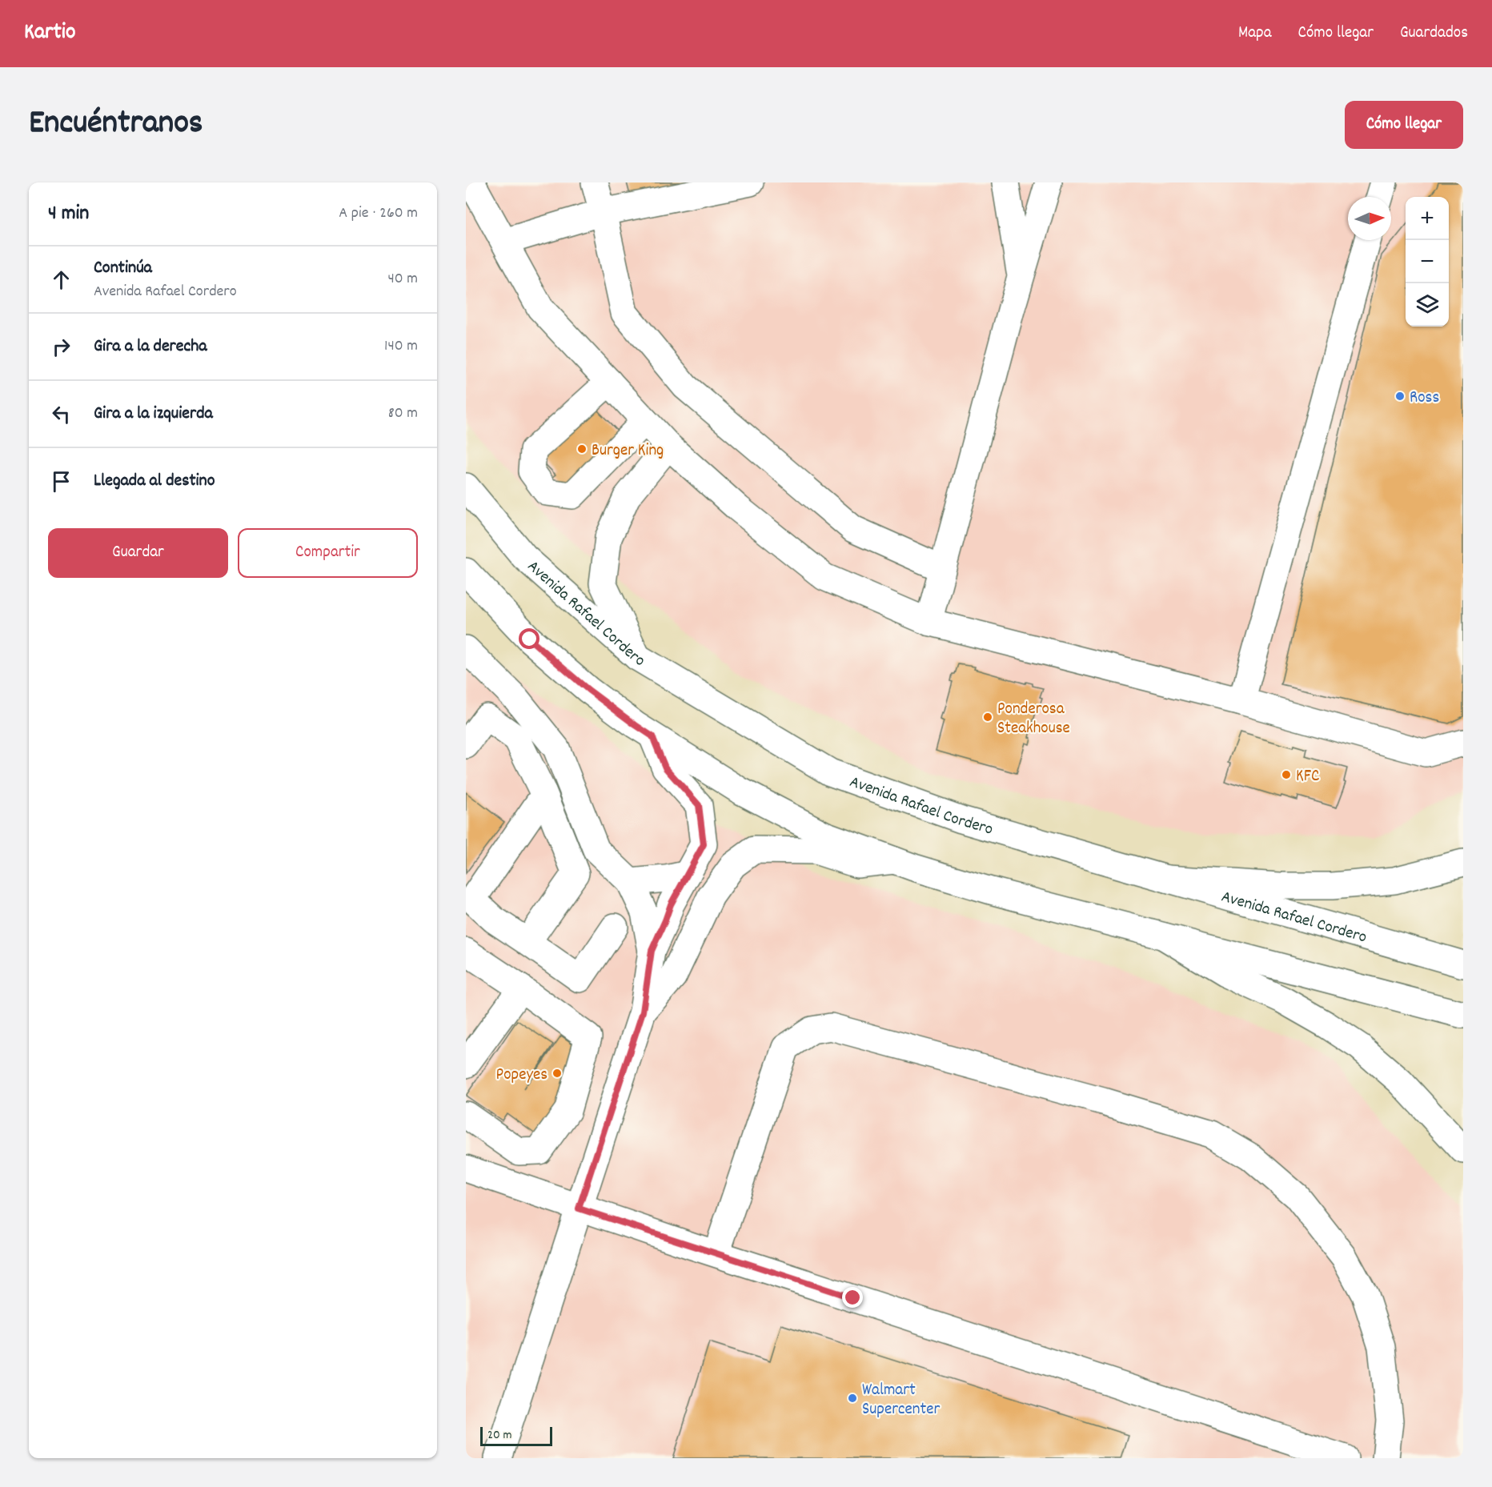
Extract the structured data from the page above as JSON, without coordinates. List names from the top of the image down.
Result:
{
  "streets": {
    "main road": ["Avenida Rafael Cordero"]
  },
  "places": [
    "Ross",
    "Burger King",
    "Ponderosa Steakhouse",
    "KFC",
    "Popeyes",
    "Walmart Supercenter"
  ],
  "scale_bar": "20 m",
  "north": "right",
  "page": {
    "header": "Kartio",
    "nav": ["Mapa", "Cómo llegar", "Guardados"],
    "title": "Encuéntranos",
    "buttons": [
      "Cómo llegar",
      ["Guardar", "Compartir"]
    ],
    "heading": ["4 min", "A pie · 260 m"],
    "map_buttons": ["+", "−"],
    "list": [
      ["Continúa", "Avenida Rafael Cordero", "40 m"],
      ["Gira a la derecha", "140 m"],
      ["Gira a la izquierda", "80 m"],
      "Llegada al destino"
    ],
    "scale": "20 m"
  }
}
